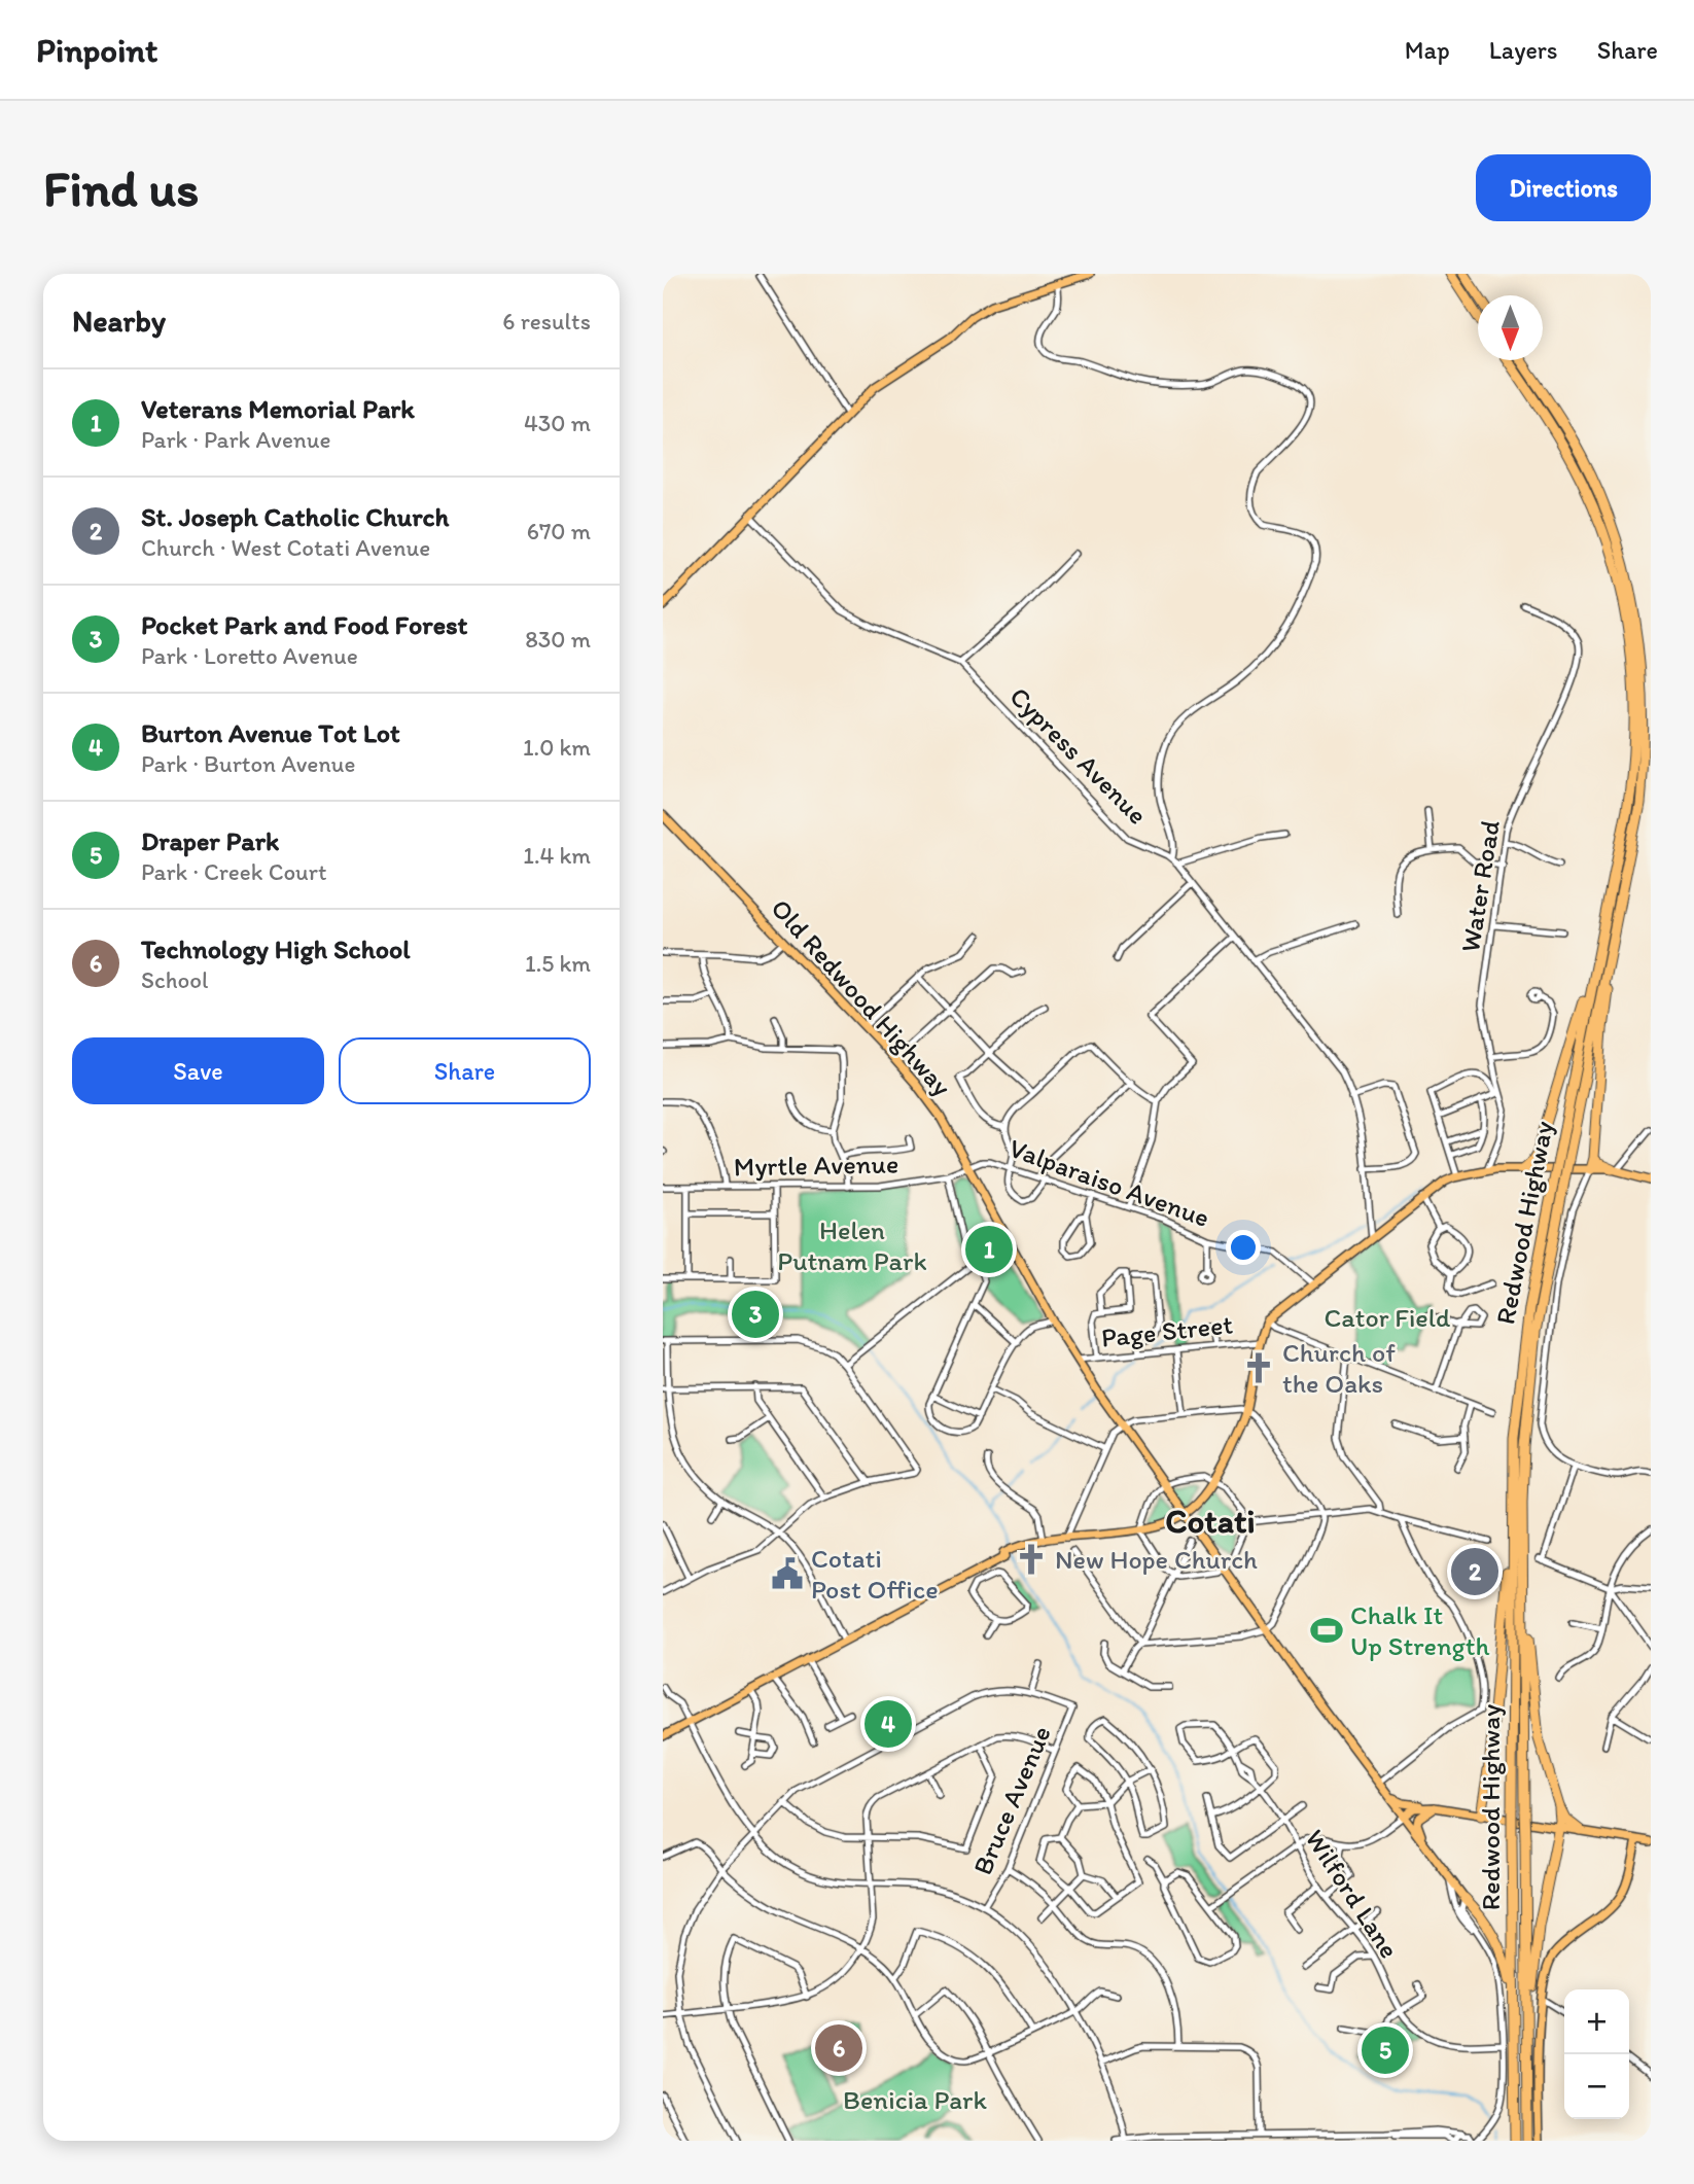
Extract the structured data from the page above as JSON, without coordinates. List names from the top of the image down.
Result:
{
  "streets": {
    "highway": ["Redwood Highway"],
    "main road": ["Old Redwood Highway"],
    "street": [
      "Cypress Avenue",
      "Water Road",
      "Myrtle Avenue",
      "Valparaiso Avenue",
      "Page Street",
      "Bruce Avenue",
      "Wilford Lane"
    ]
  },
  "crossings": [
    ["Old Redwood Highway", "Myrtle Avenue"],
    ["Old Redwood Highway", "Valparaiso Avenue"],
    ["Old Redwood Highway", "Page Street"],
    ["Myrtle Avenue", "Valparaiso Avenue"]
  ],
  "districts": ["Cotati"],
  "parks": ["Helen Putnam Park", "Cator Field", "Benicia Park"],
  "places": {
    "church": ["Church of the Oaks", "New Hope Church"],
    "public building": ["Cotati Post Office"],
    "sports": ["Chalk It Up Strength"]
  },
  "north": "bottom",
  "page": {
    "header": "Pinpoint",
    "nav": ["Map", "Layers", "Share"],
    "buttons": [
      "Directions",
      ["Save", "Share"]
    ],
    "title": "Find us",
    "heading": ["Nearby", "6 results"],
    "list": [
      {
        "mark": "1",
        "name": "Veterans Memorial Park",
        "note": "Park · Park Avenue",
        "value": "430 m"
      },
      {
        "mark": "2",
        "name": "St. Joseph Catholic Church",
        "note": "Church · West Cotati Avenue",
        "value": "670 m"
      },
      {
        "mark": "3",
        "name": "Pocket Park and Food Forest",
        "note": "Park · Loretto Avenue",
        "value": "830 m"
      },
      {
        "mark": "4",
        "name": "Burton Avenue Tot Lot",
        "note": "Park · Burton Avenue",
        "value": "1.0 km"
      },
      {
        "mark": "5",
        "name": "Draper Park",
        "note": "Park · Creek Court",
        "value": "1.4 km"
      },
      {
        "mark": "6",
        "name": "Technology High School",
        "note": "School",
        "value": "1.5 km"
      }
    ],
    "pins": [
      "1",
      "3",
      "2",
      "4",
      "6",
      "5"
    ],
    "map_buttons": ["+", "−"]
  }
}
